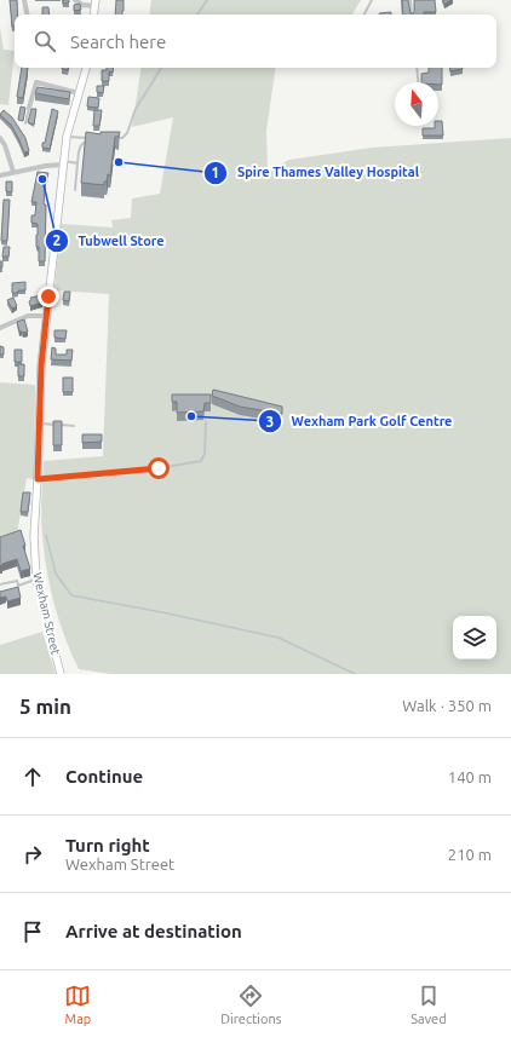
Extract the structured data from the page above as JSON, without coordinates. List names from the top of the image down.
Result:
{
  "streets": {
    "street": ["Wexham Street"]
  },
  "places": ["Spire Thames Valley Hospital", "Tubwell Store", "Wexham Park Golf Centre"],
  "north": "top",
  "page": {
    "search": "Search here",
    "heading": ["5 min", "Walk · 350 m"],
    "list": [
      ["Continue", "140 m"],
      ["Turn right", "Wexham Street", "210 m"],
      "Arrive at destination"
    ],
    "nav": ["Map", "Directions", "Saved"]
  }
}
